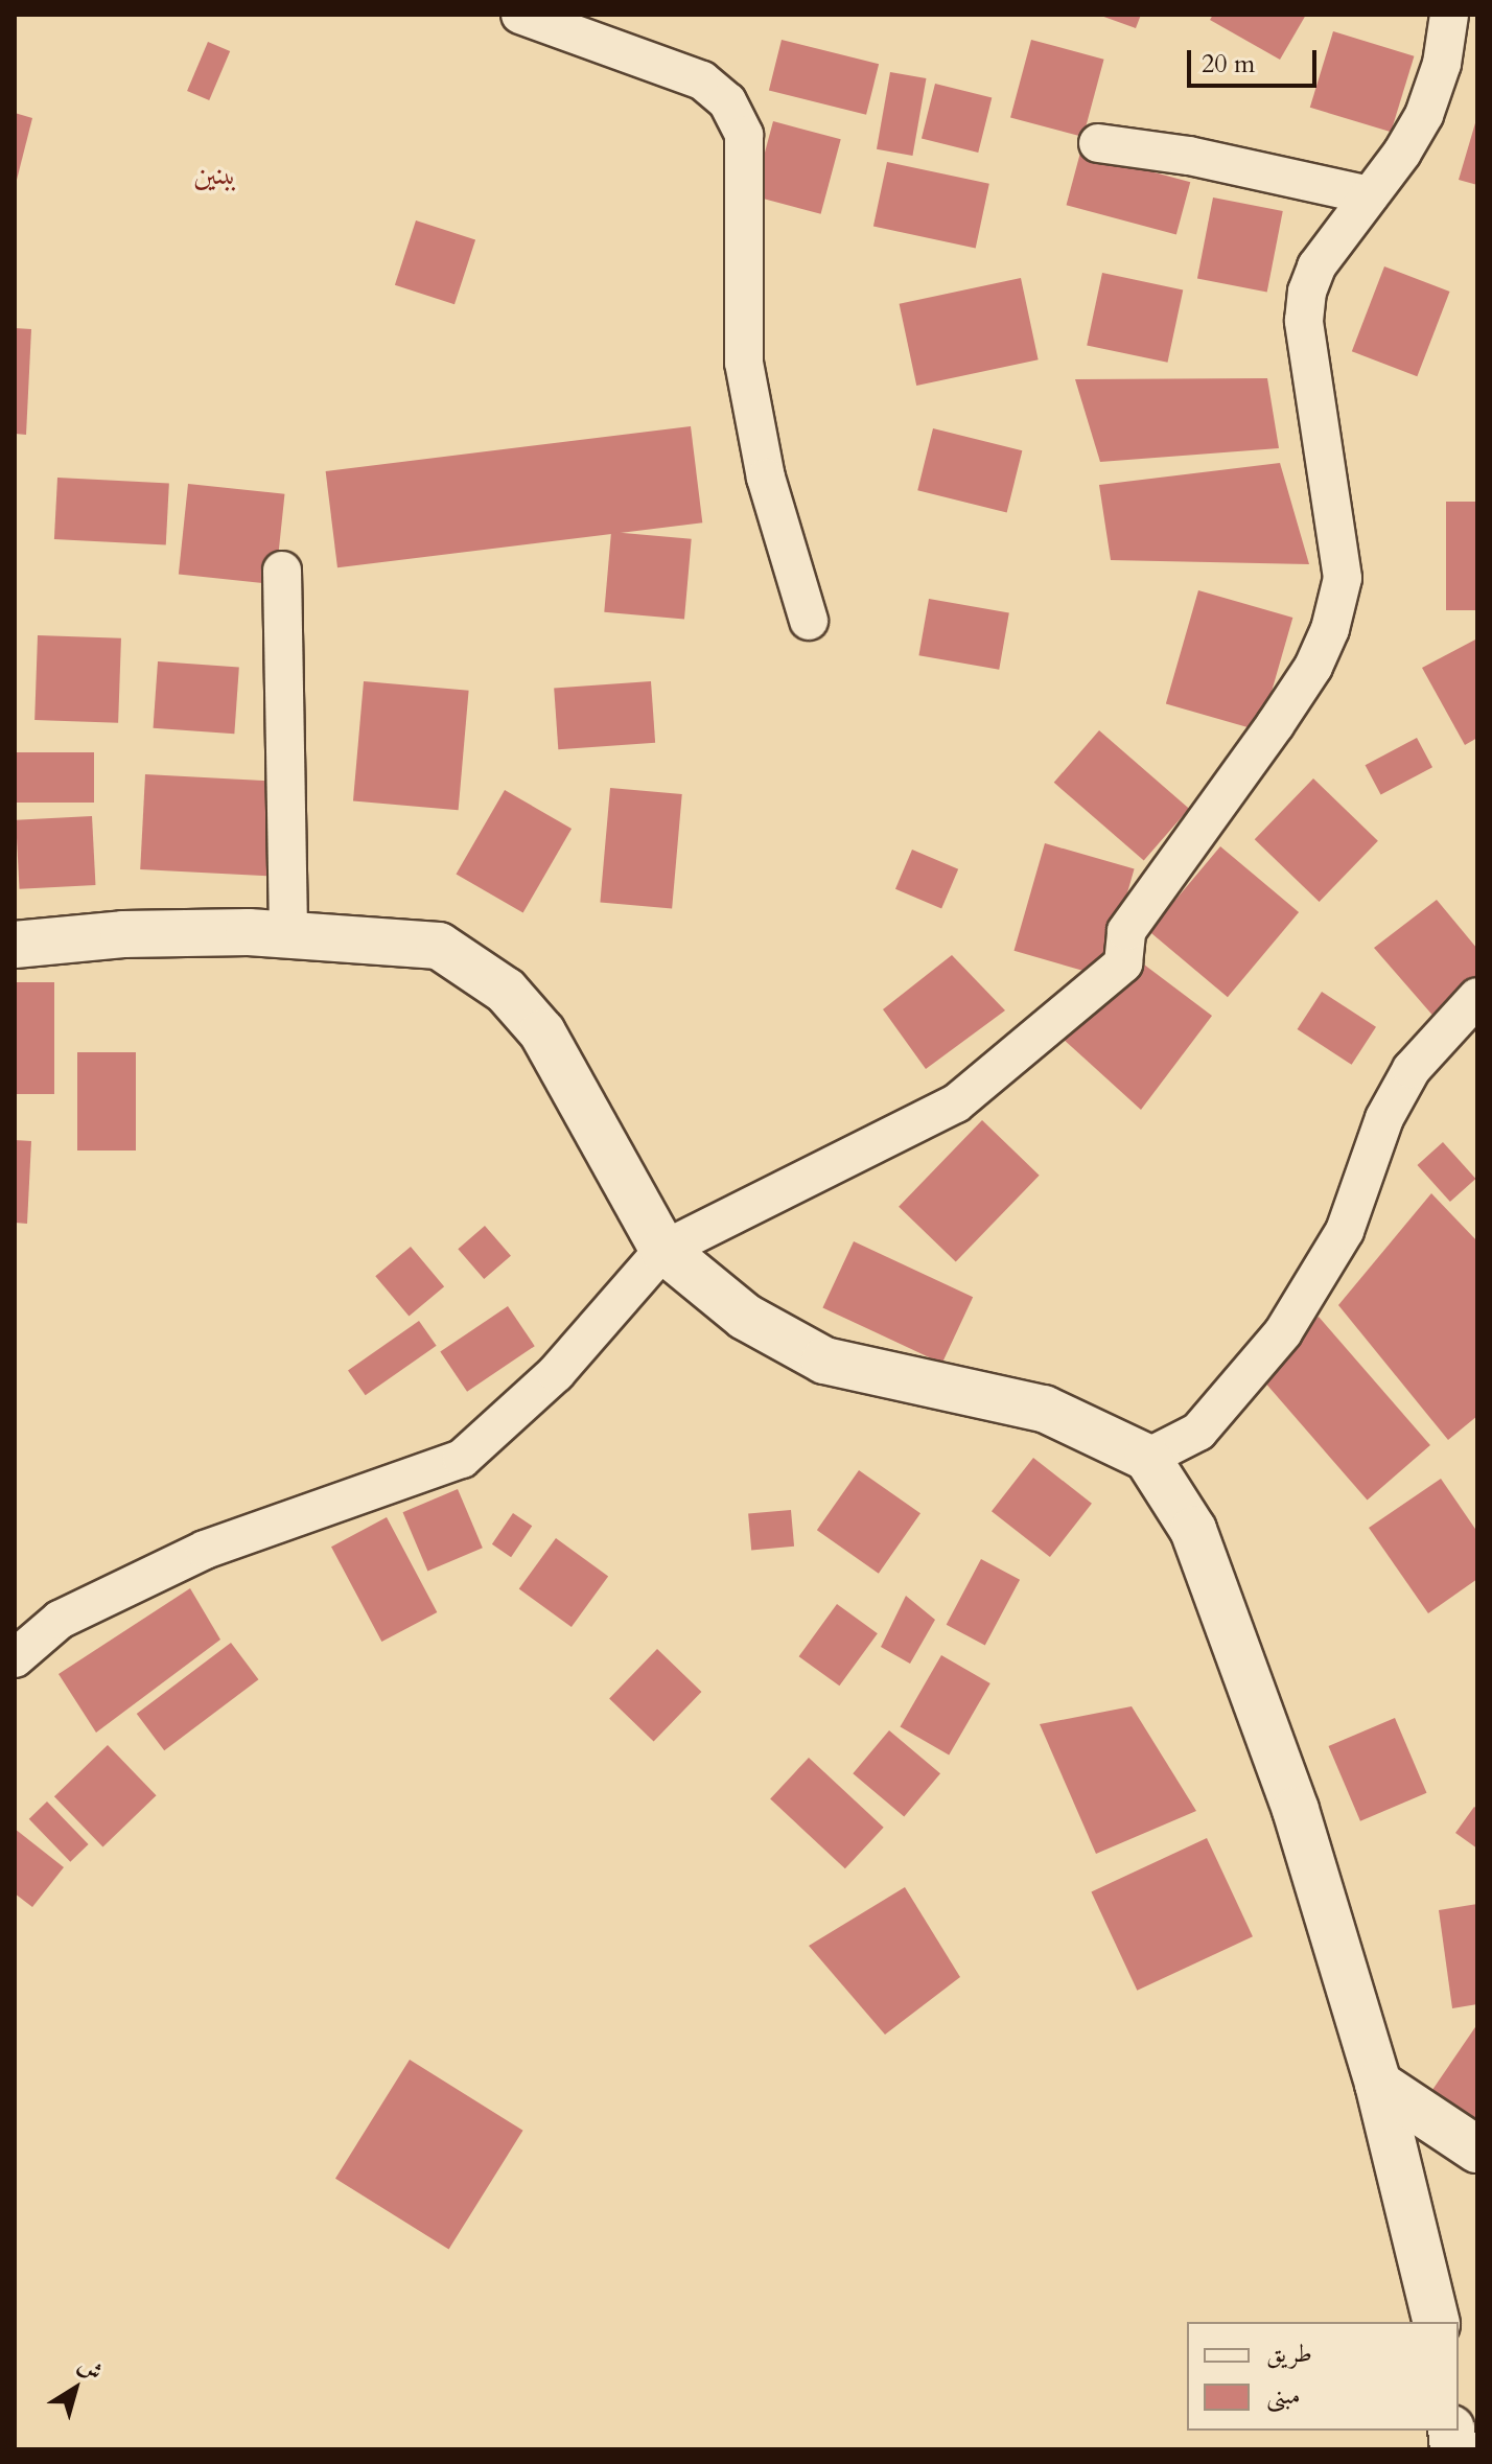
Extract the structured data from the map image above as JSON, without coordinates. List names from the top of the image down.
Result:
{
  "districts": ["ببنين"],
  "legend": ["طريق", "مبنى"],
  "scale_bar": "20 m",
  "north": "top right"
}
